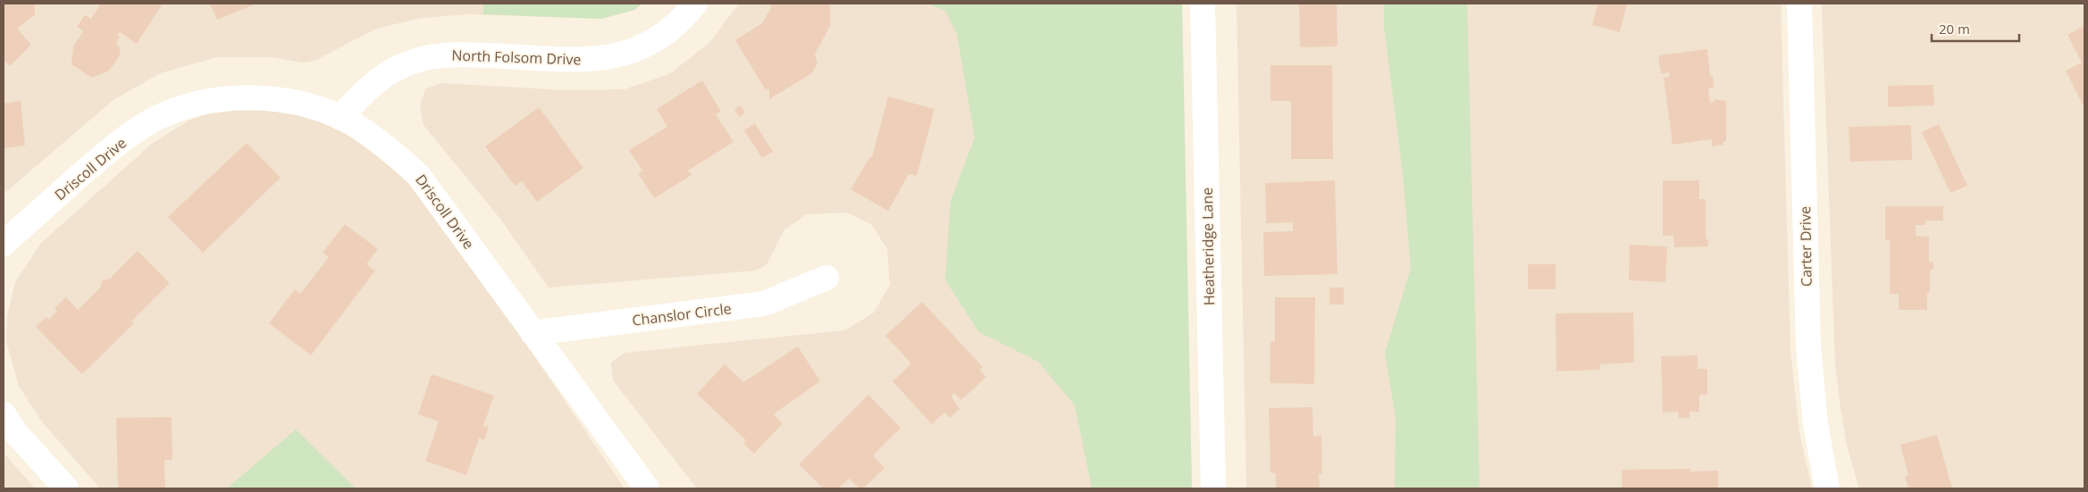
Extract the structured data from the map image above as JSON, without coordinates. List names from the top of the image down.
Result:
{
  "streets": {
    "street": [
      "North Folsom Drive",
      "Driscoll Drive",
      "Heatheridge Lane",
      "Carter Drive",
      "Chanslor Circle"
    ]
  },
  "crossings": [
    ["North Folsom Drive", "Driscoll Drive"],
    ["Driscoll Drive", "Chanslor Circle"]
  ],
  "scale_bar": "20 m"
}
